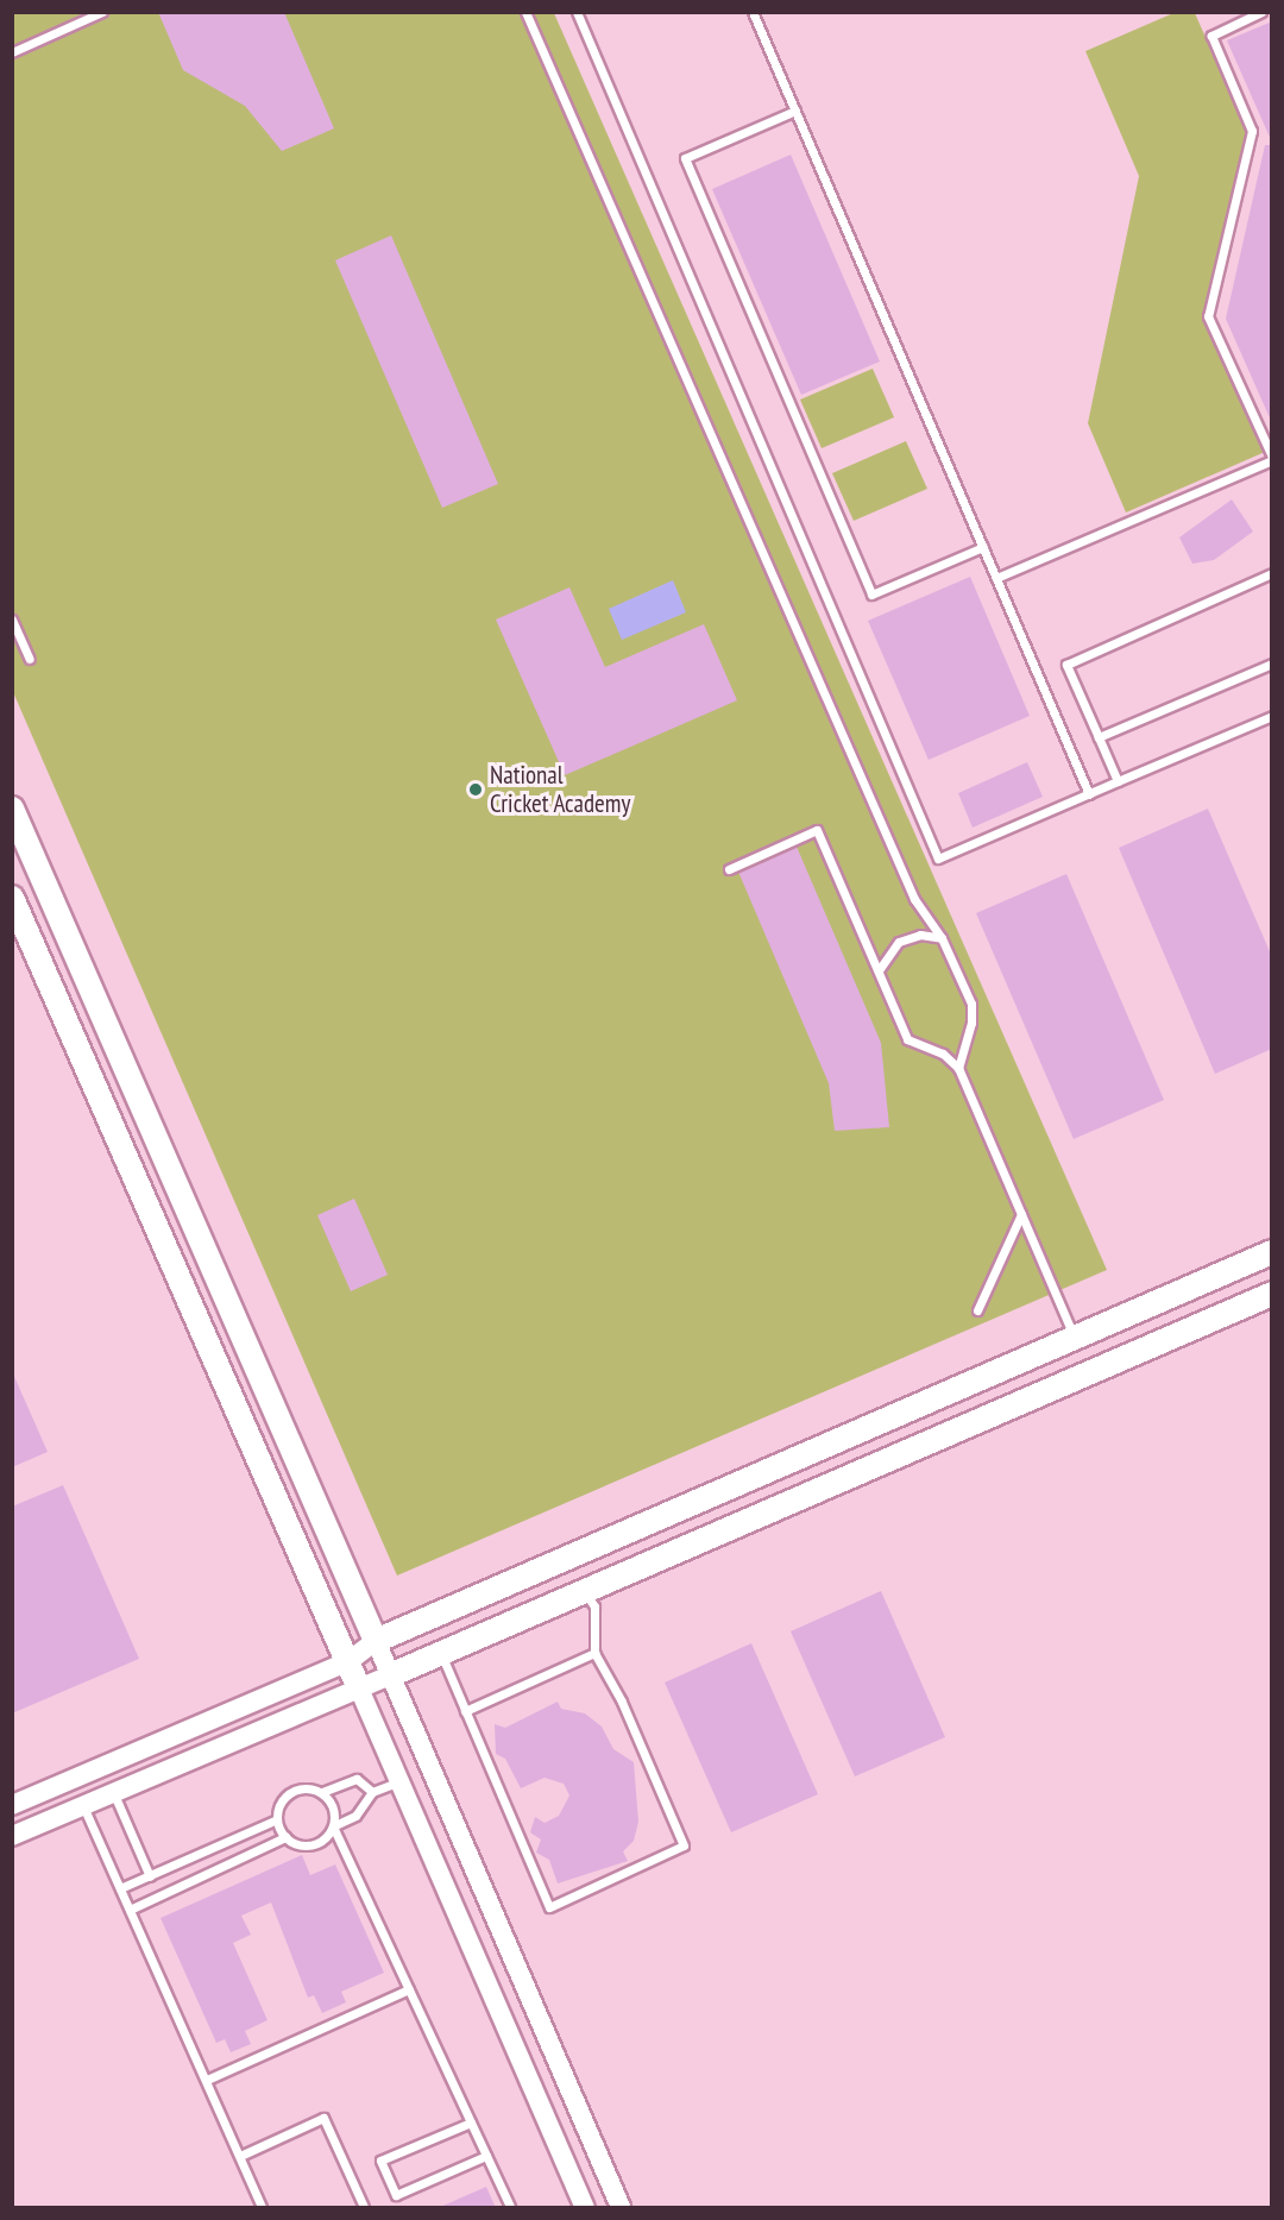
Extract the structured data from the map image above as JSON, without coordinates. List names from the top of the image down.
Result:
{
  "places": ["National Cricket Academy"]
}
